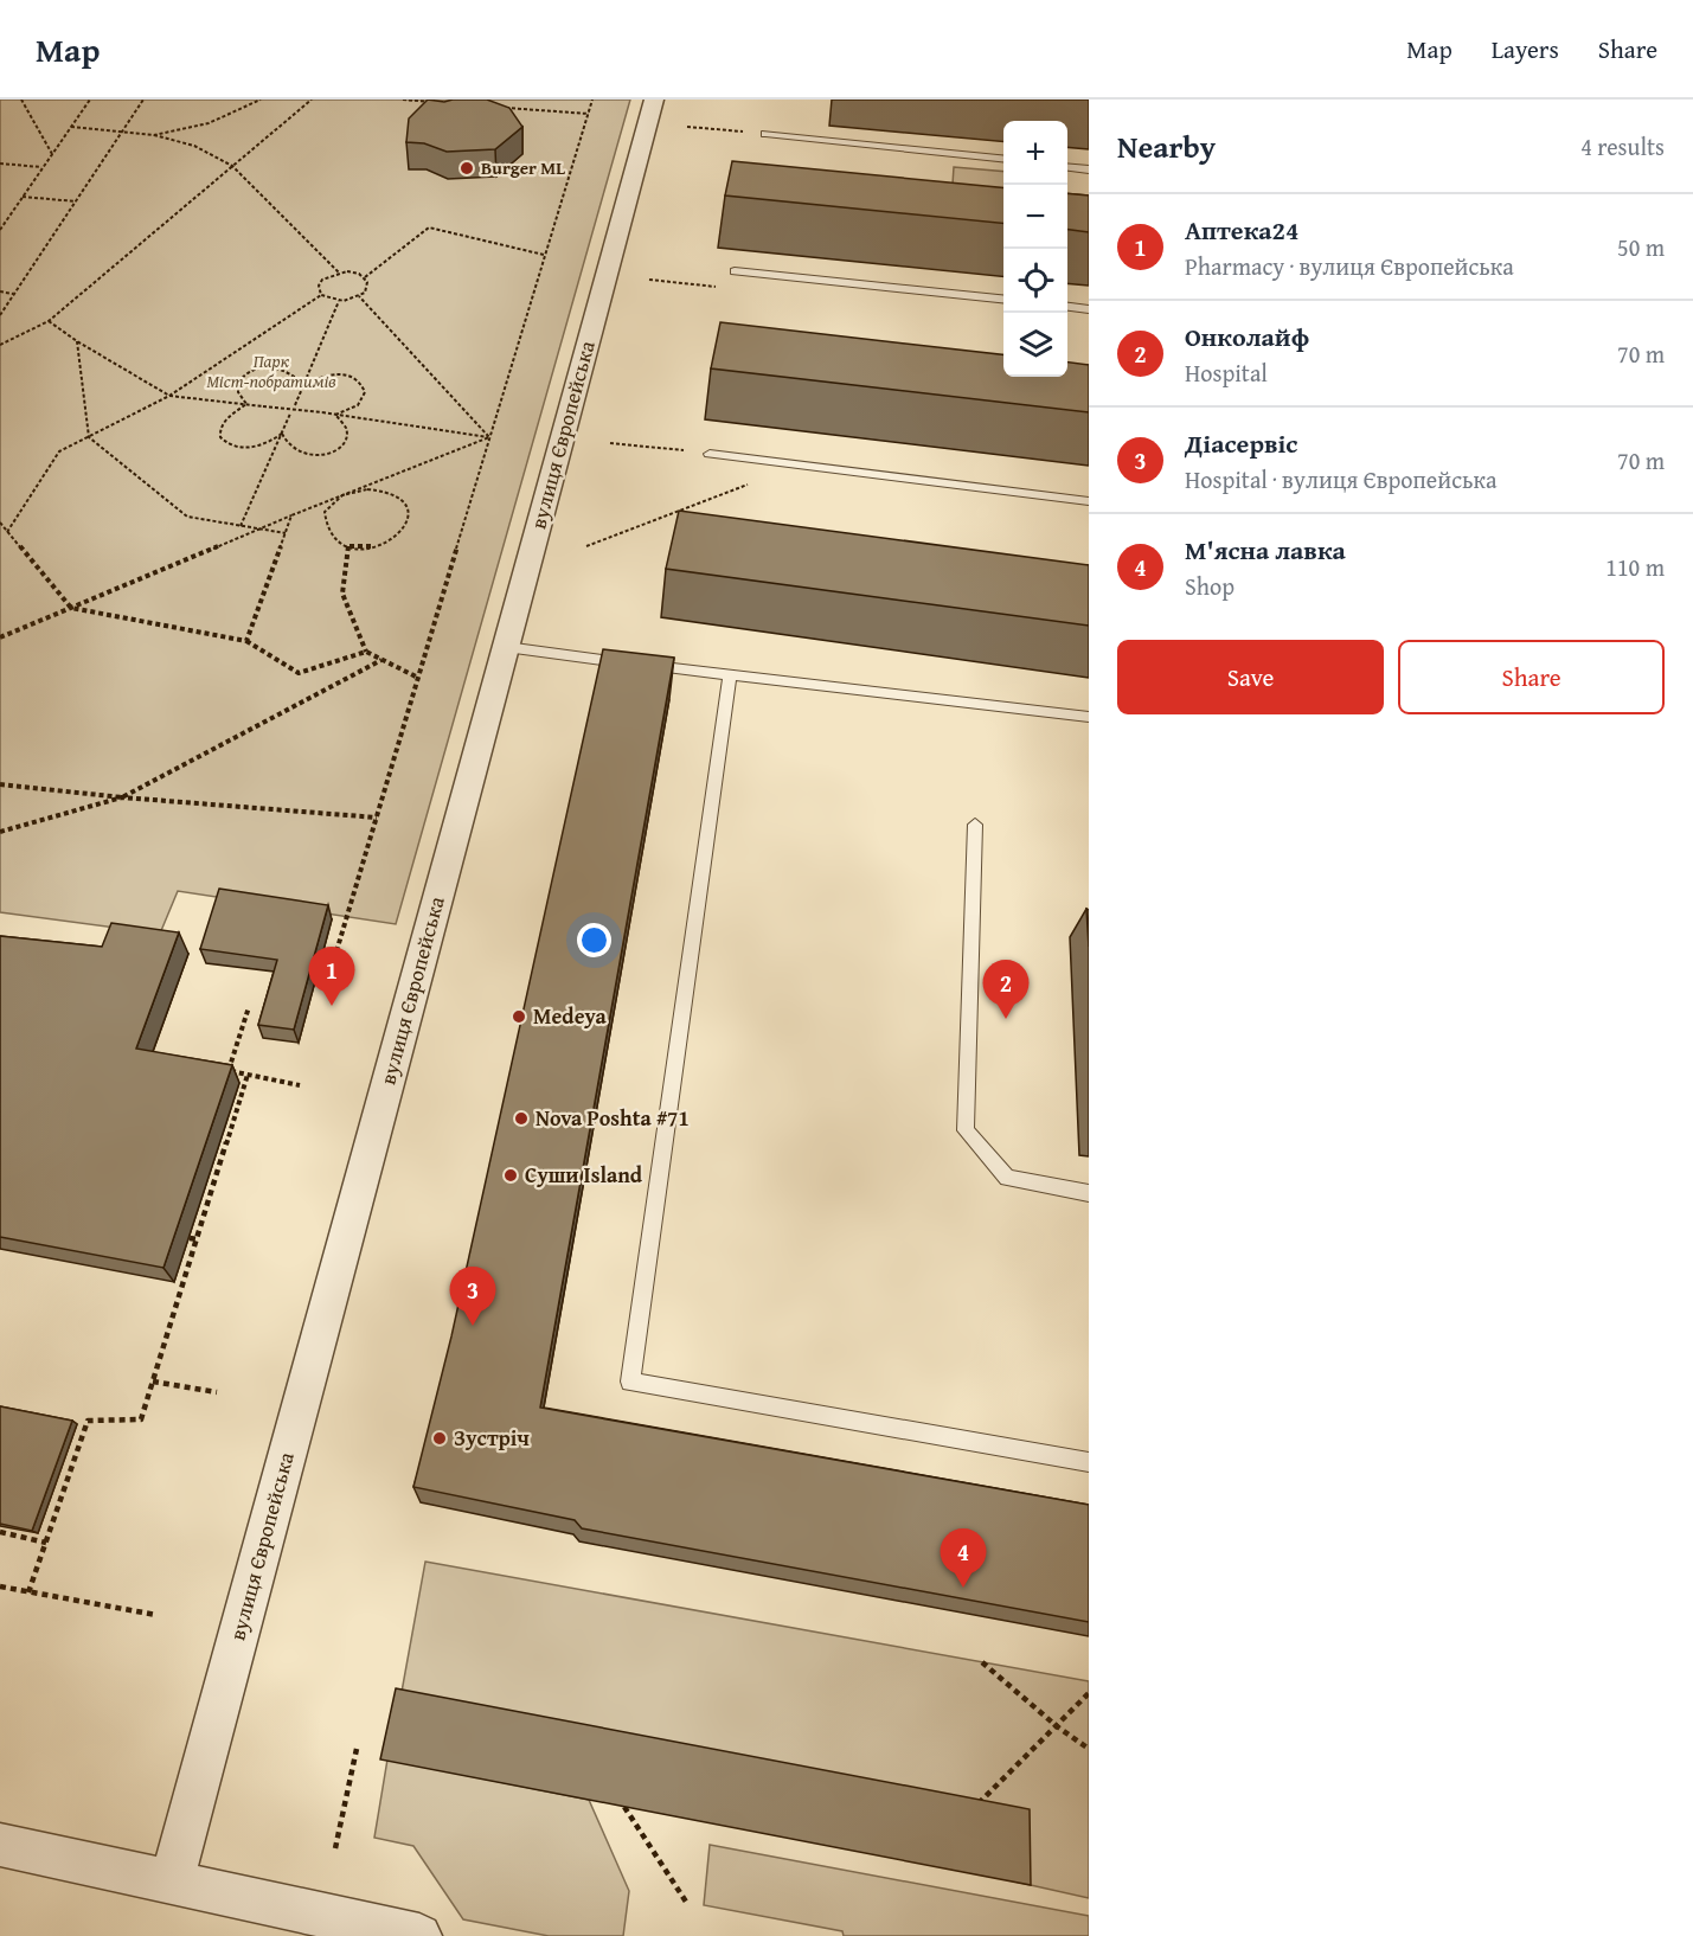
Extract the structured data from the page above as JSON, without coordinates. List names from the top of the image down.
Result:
{
  "streets": {
    "street": ["вулиця Європейська"]
  },
  "parks": ["Парк Міст-побратимів"],
  "places": [
    "Burger ML",
    "Medeya",
    "Nova Poshta #71",
    "Суши Island",
    "Зустрiч"
  ],
  "page": {
    "header": "Map",
    "nav": ["Map", "Layers", "Share"],
    "heading": ["Nearby", "4 results"],
    "map_buttons": ["+", "−"],
    "list": [
      {
        "mark": "1",
        "name": "Аптека24",
        "note": "Pharmacy · вулиця Європейська",
        "value": "50 m"
      },
      {
        "mark": "2",
        "name": "Онколайф",
        "note": "Hospital",
        "value": "70 m"
      },
      {
        "mark": "3",
        "name": "Діасервіс",
        "note": "Hospital · вулиця Європейська",
        "value": "70 m"
      },
      {
        "mark": "4",
        "name": "М'ясна лавка",
        "note": "Shop",
        "value": "110 m"
      }
    ],
    "buttons": ["Save", "Share"],
    "pins": [
      "1",
      "2",
      "3",
      "4"
    ]
  }
}
